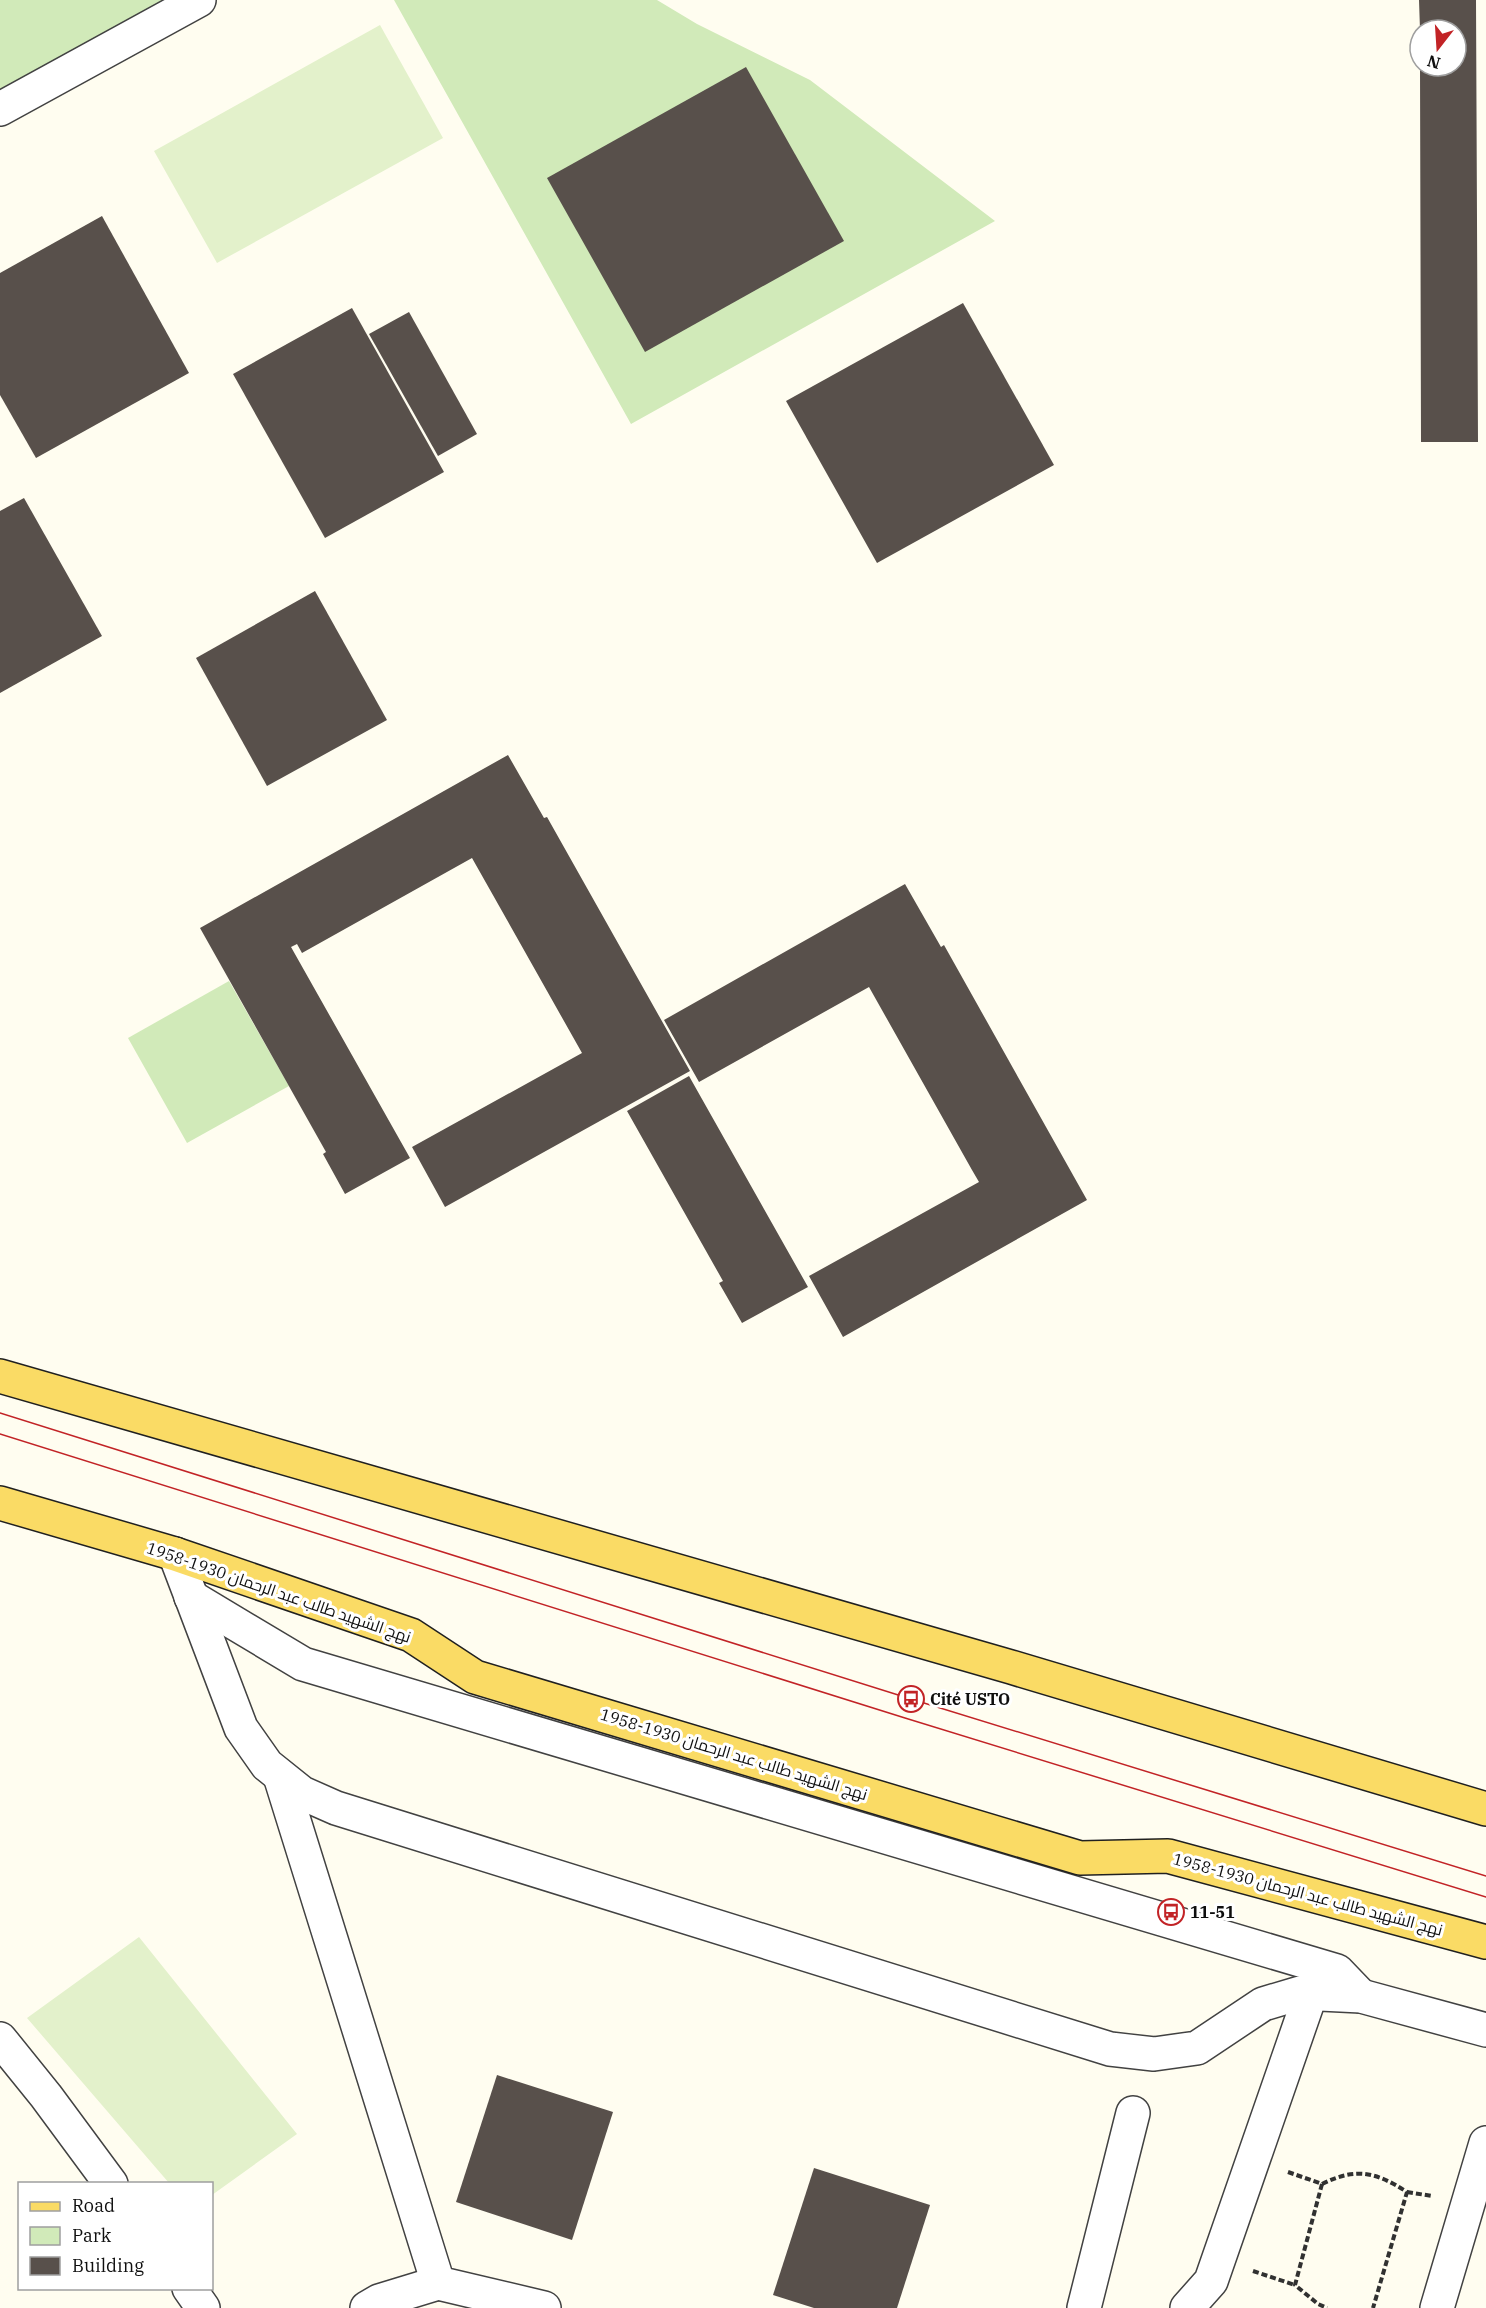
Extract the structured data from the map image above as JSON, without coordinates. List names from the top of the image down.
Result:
{
  "streets": {
    "main road": ["نهج الشهيد طالب عبد الرحمان 1930-1958"]
  },
  "places": {
    "bus stop": ["Cité USTO", "11-51"]
  },
  "legend": ["Road", "Park", "Building"],
  "north": "bottom"
}
